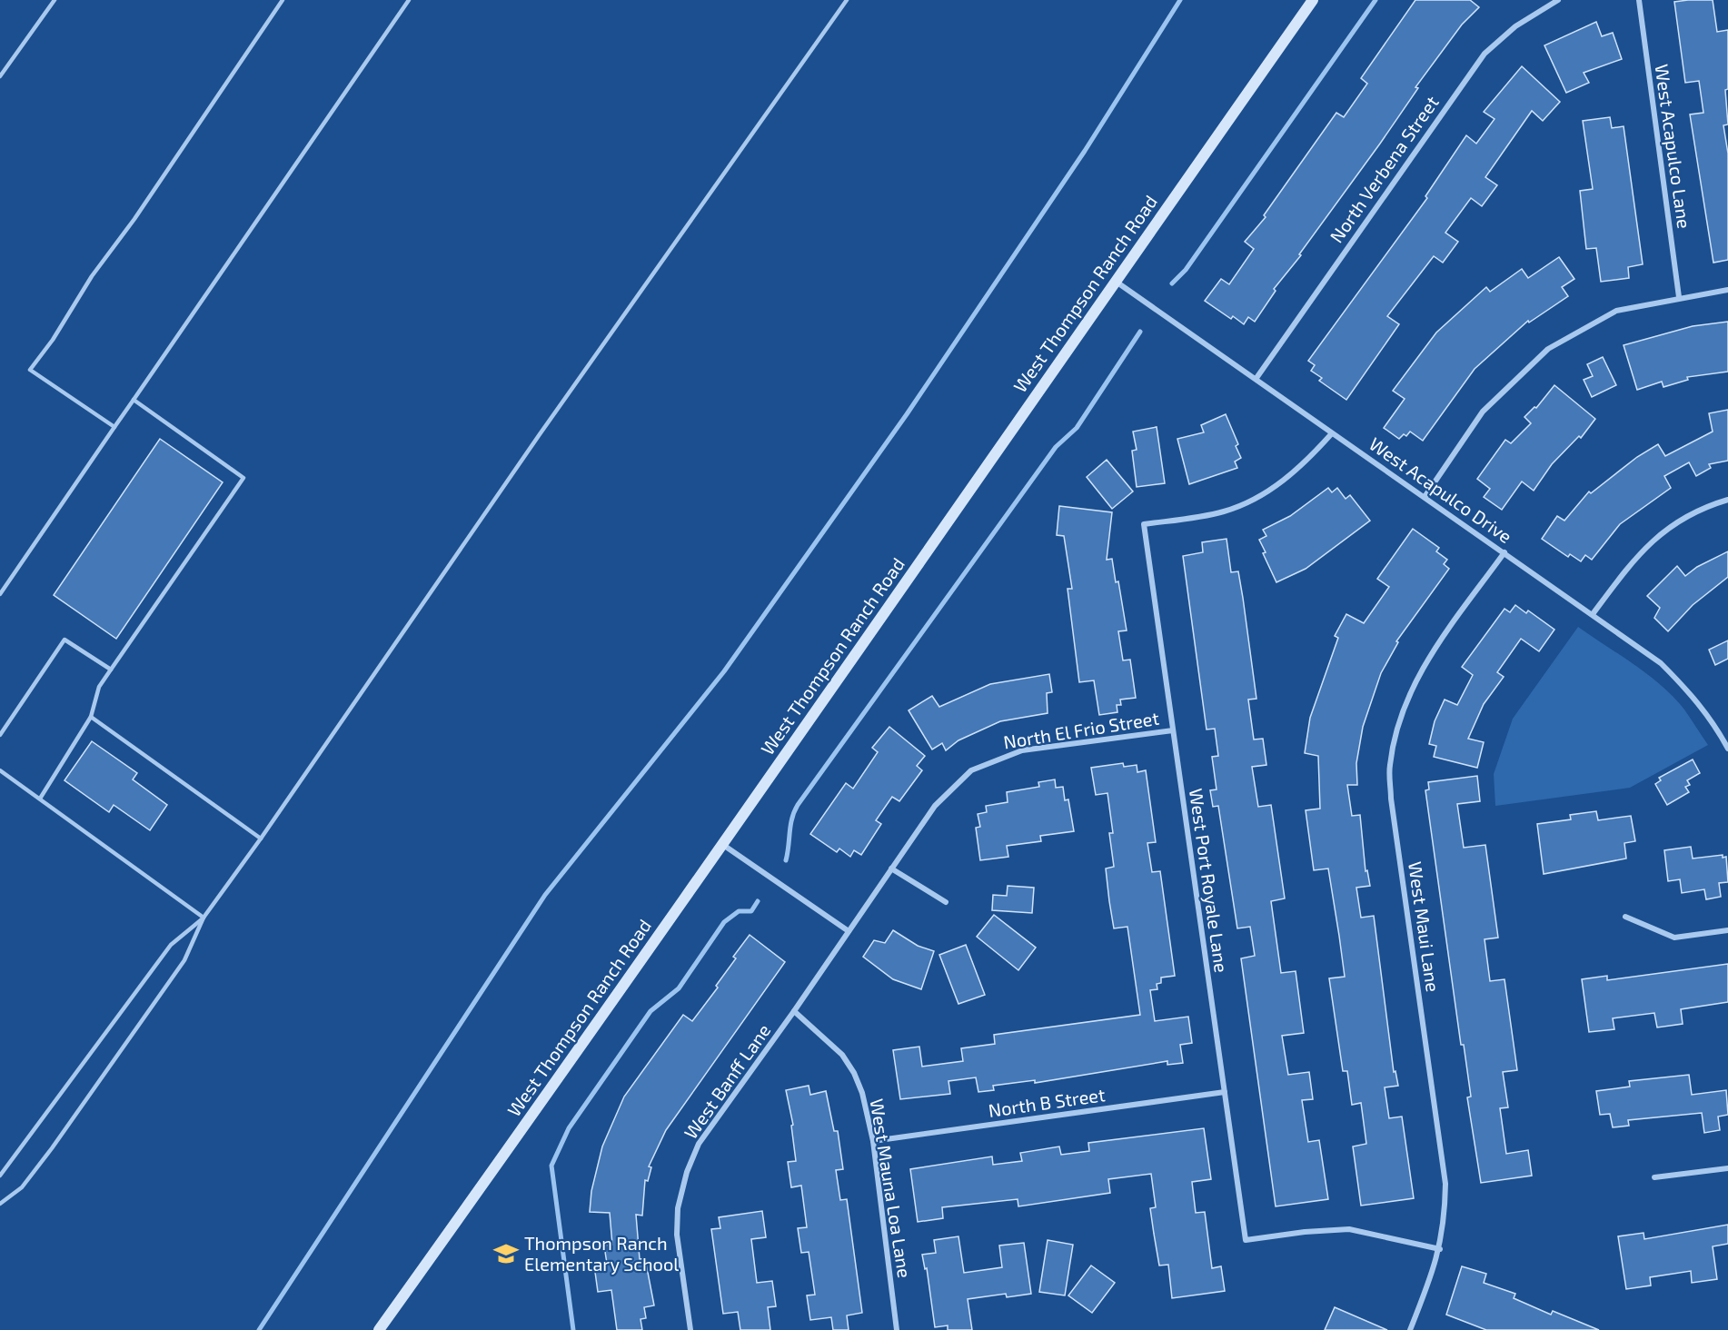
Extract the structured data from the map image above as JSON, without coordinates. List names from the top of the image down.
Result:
{
  "streets": {
    "main road": ["West Thompson Ranch Road"],
    "street": [
      "West Acapulco Lane",
      "North Verbena Street",
      "West Acapulco Drive",
      "North El Frio Street",
      "West Port Royale Lane",
      "West Maui Lane",
      "West Banff Lane",
      "North B Street",
      "West Mauna Loa Lane"
    ]
  },
  "crossings": [
    ["North Verbena Street", "West Acapulco Drive"],
    ["West Thompson Ranch Road", "West Acapulco Drive"],
    ["West Acapulco Drive", "West Port Royale Lane"],
    ["West Acapulco Drive", "West Maui Lane"],
    ["North El Frio Street", "West Port Royale Lane"],
    ["North El Frio Street", "West Banff Lane"],
    ["West Port Royale Lane", "West Maui Lane"],
    ["West Port Royale Lane", "North B Street"],
    ["West Banff Lane", "West Mauna Loa Lane"],
    ["North B Street", "West Mauna Loa Lane"]
  ],
  "places": {
    "school or university": ["Thompson Ranch Elementary School"]
  }
}
